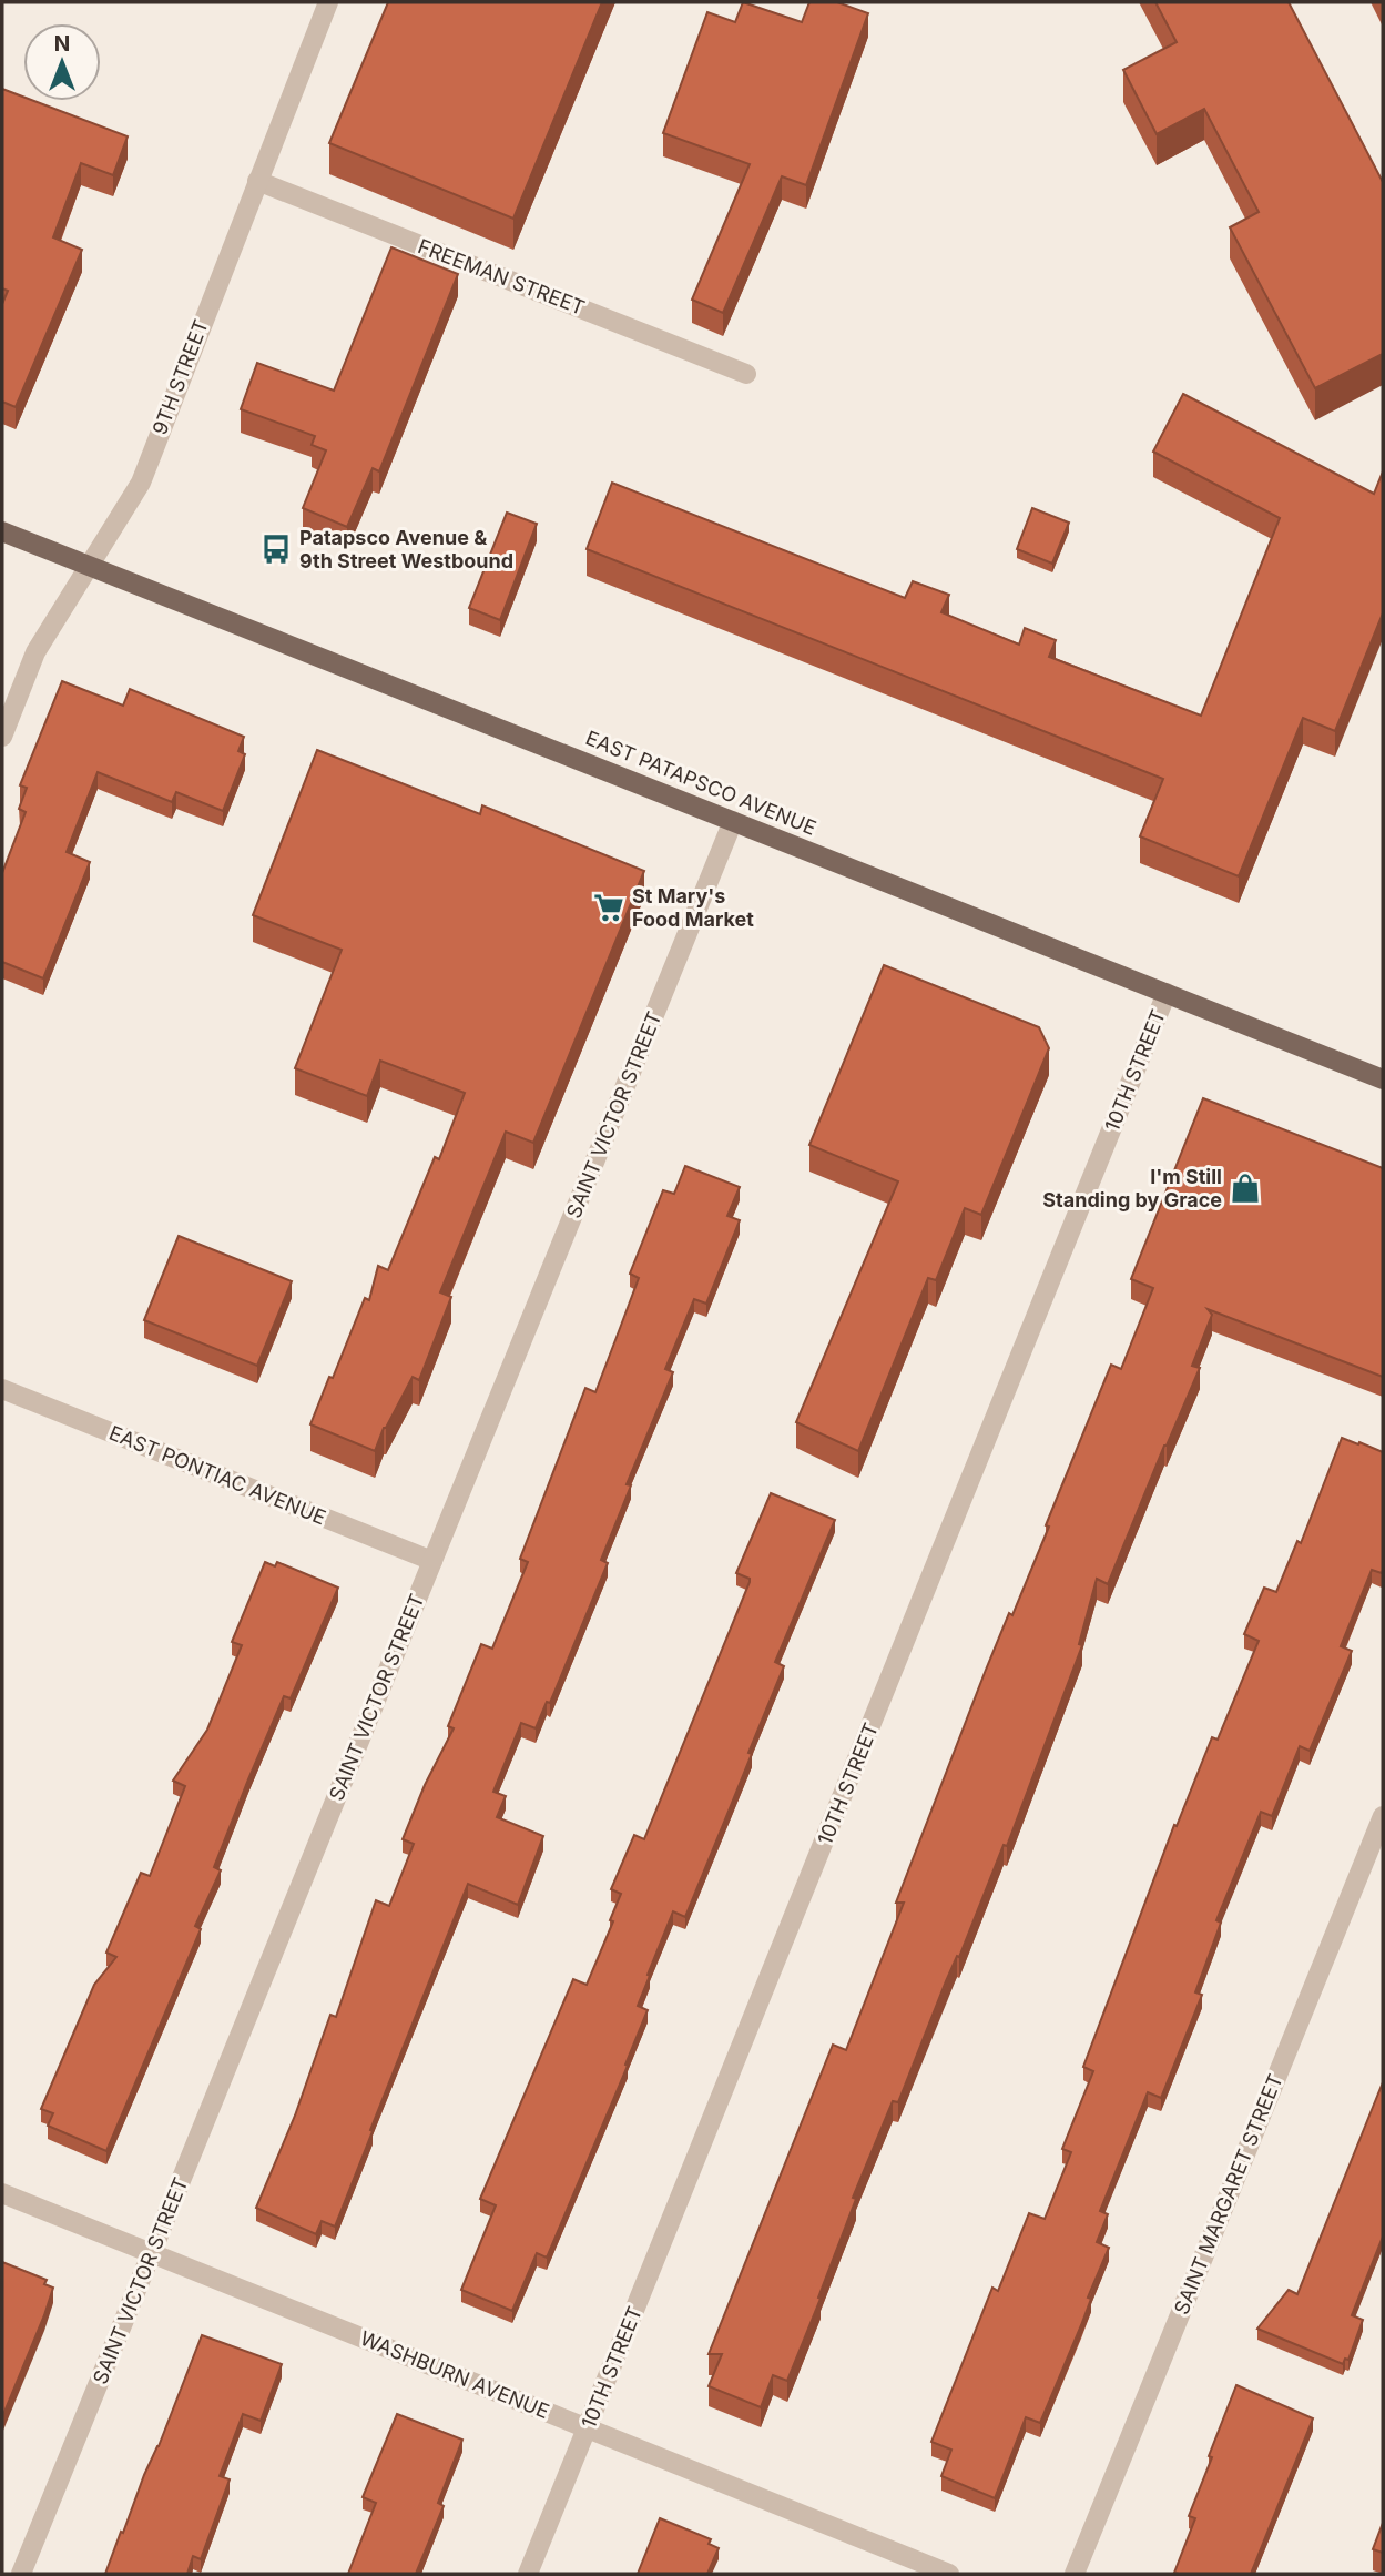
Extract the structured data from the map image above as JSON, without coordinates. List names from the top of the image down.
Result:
{
  "streets": {
    "main road": ["EAST PATAPSCO AVENUE"],
    "street": [
      "FREEMAN STREET",
      "9TH STREET",
      "10TH STREET",
      "SAINT VICTOR STREET",
      "EAST PONTIAC AVENUE",
      "SAINT MARGARET STREET",
      "WASHBURN AVENUE"
    ]
  },
  "crossings": [
    ["FREEMAN STREET", "9TH STREET"],
    ["9TH STREET", "EAST PATAPSCO AVENUE"],
    ["EAST PATAPSCO AVENUE", "10TH STREET"],
    ["EAST PATAPSCO AVENUE", "SAINT VICTOR STREET"],
    ["10TH STREET", "WASHBURN AVENUE"],
    ["SAINT VICTOR STREET", "EAST PONTIAC AVENUE"],
    ["SAINT VICTOR STREET", "WASHBURN AVENUE"]
  ],
  "places": {
    "bus stop": ["Patapsco Avenue & 9th Street Westbound"],
    "supermarket": ["St Mary's Food Market"],
    "shop": ["I'm Still Standing by Grace"]
  },
  "north": "top"
}
